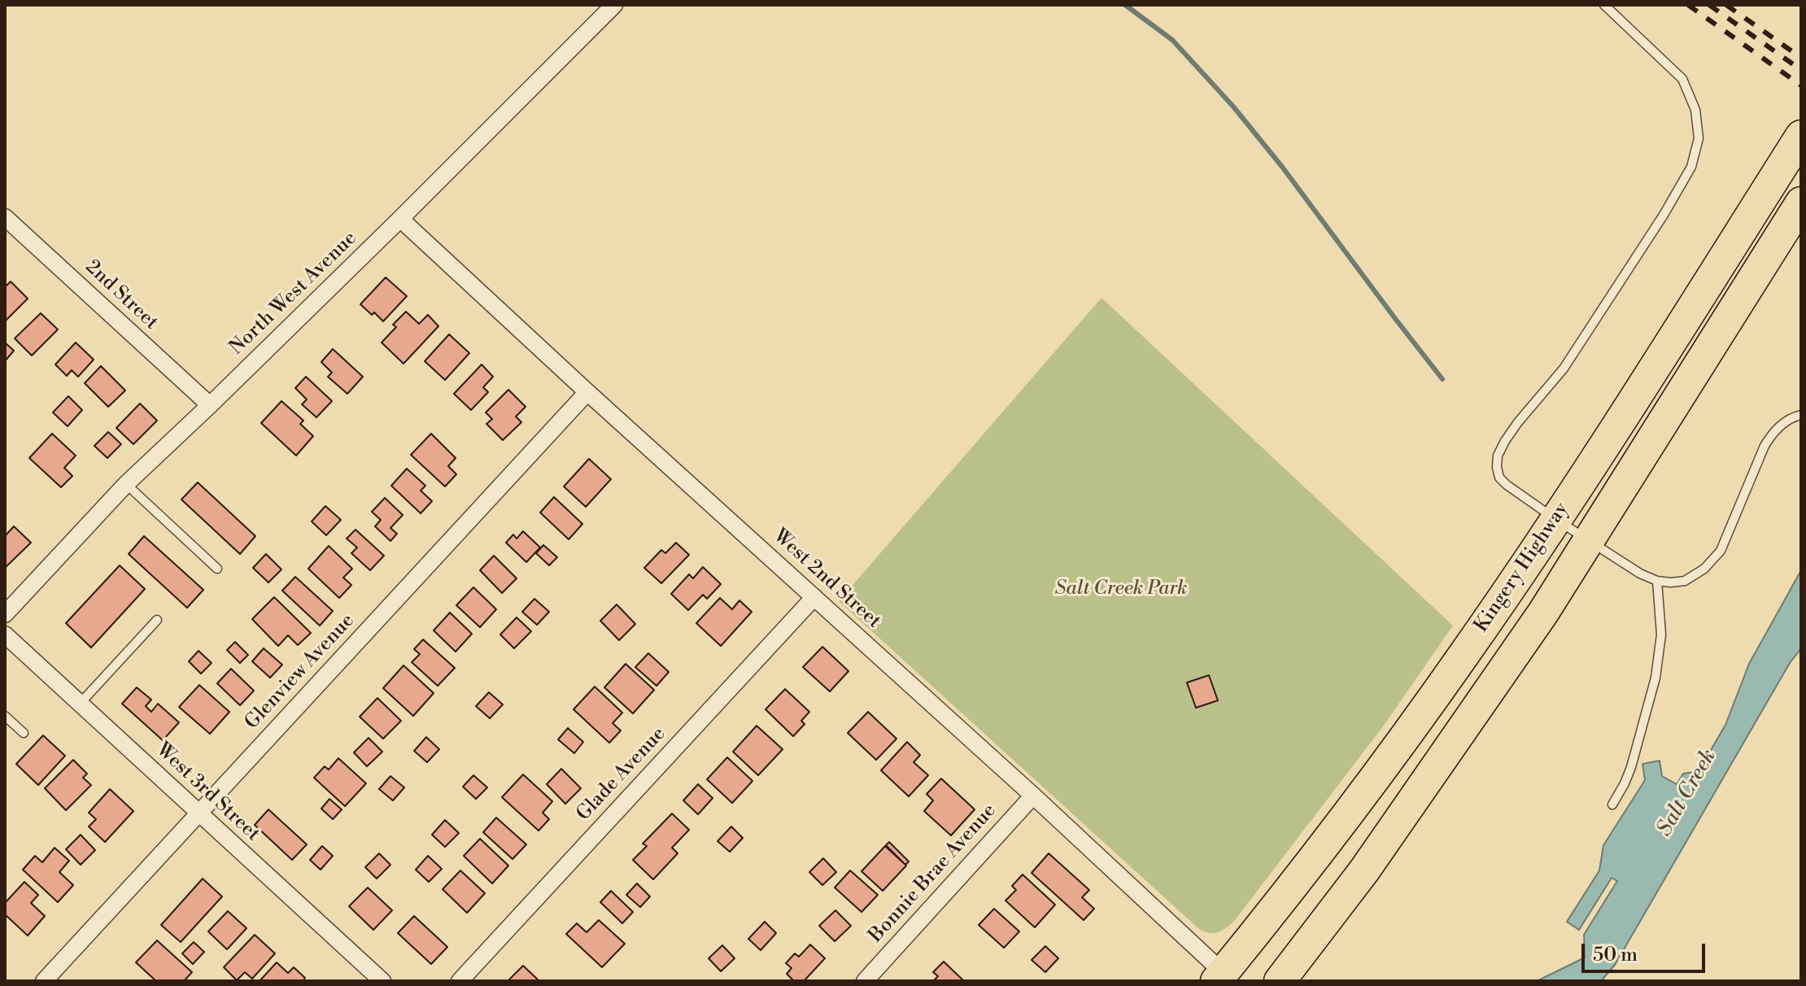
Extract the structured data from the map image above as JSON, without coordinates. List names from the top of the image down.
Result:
{
  "streets": {
    "highway": ["Kingery Highway"],
    "street": [
      "North West Avenue",
      "2nd Street",
      "West 2nd Street",
      "Glenview Avenue",
      "Glade Avenue",
      "West 3rd Street",
      "Bonnie Brae Avenue"
    ]
  },
  "crossings": [
    ["North West Avenue", "2nd Street"],
    ["North West Avenue", "West 2nd Street"],
    ["Kingery Highway", "West 2nd Street"],
    ["West 2nd Street", "Glenview Avenue"],
    ["West 2nd Street", "Glade Avenue"],
    ["West 2nd Street", "Bonnie Brae Avenue"],
    ["Glenview Avenue", "West 3rd Street"]
  ],
  "water": ["Salt Creek"],
  "parks": ["Salt Creek Park"],
  "scale_bar": "50 m"
}
